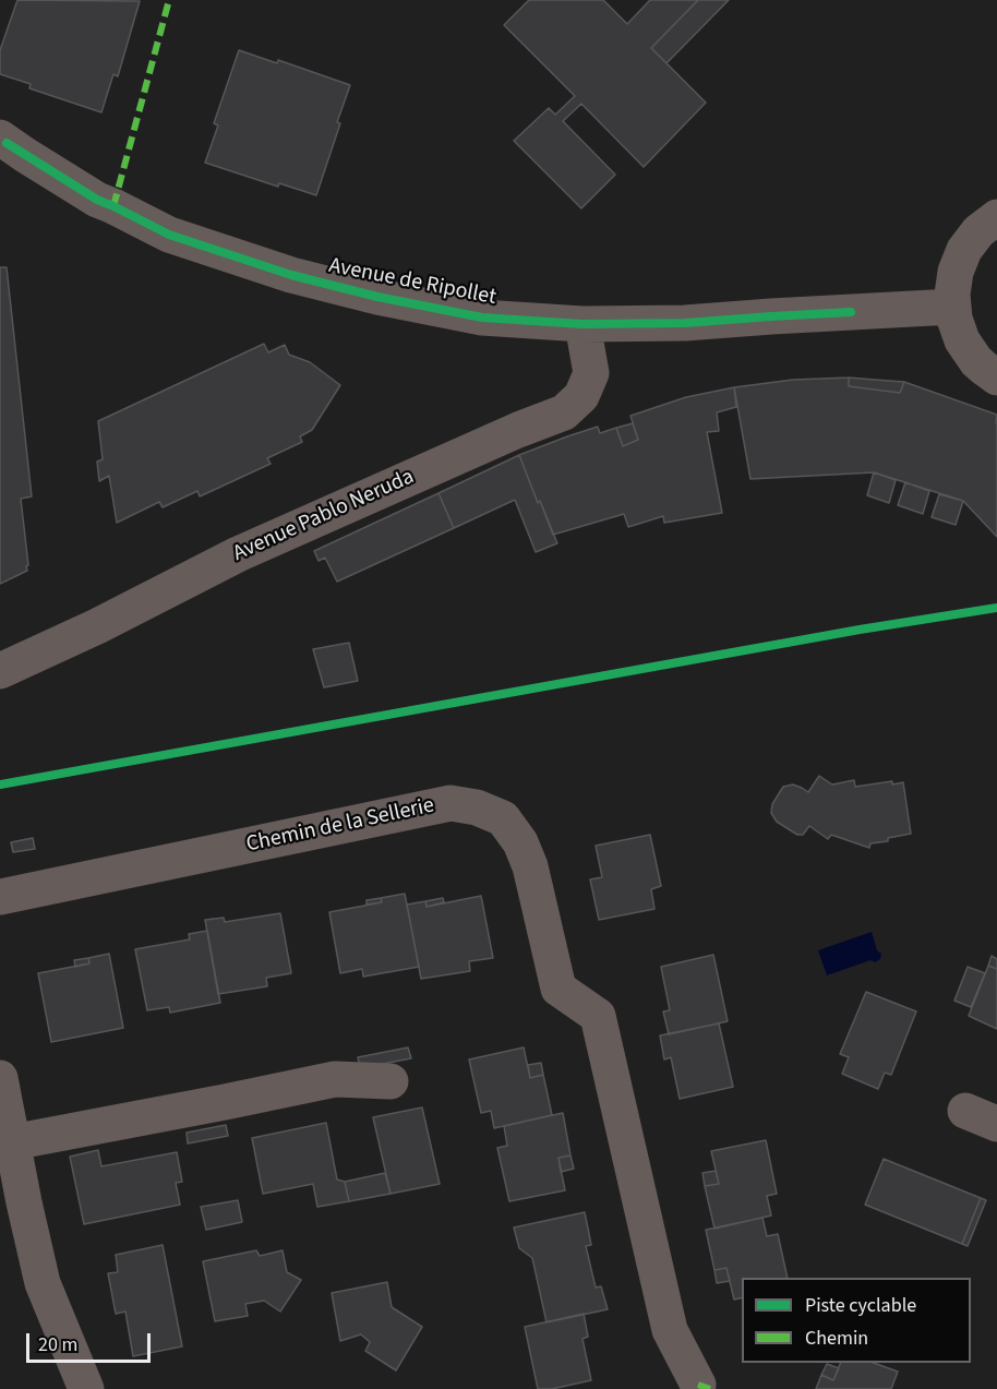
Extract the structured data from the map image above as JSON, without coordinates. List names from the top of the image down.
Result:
{
  "streets": {
    "street": ["Avenue de Ripollet", "Avenue Pablo Neruda", "Chemin de la Sellerie"]
  },
  "crossings": [
    ["Avenue de Ripollet", "Avenue Pablo Neruda"]
  ],
  "legend": ["Piste cyclable", "Chemin"],
  "scale_bar": "20 m"
}
